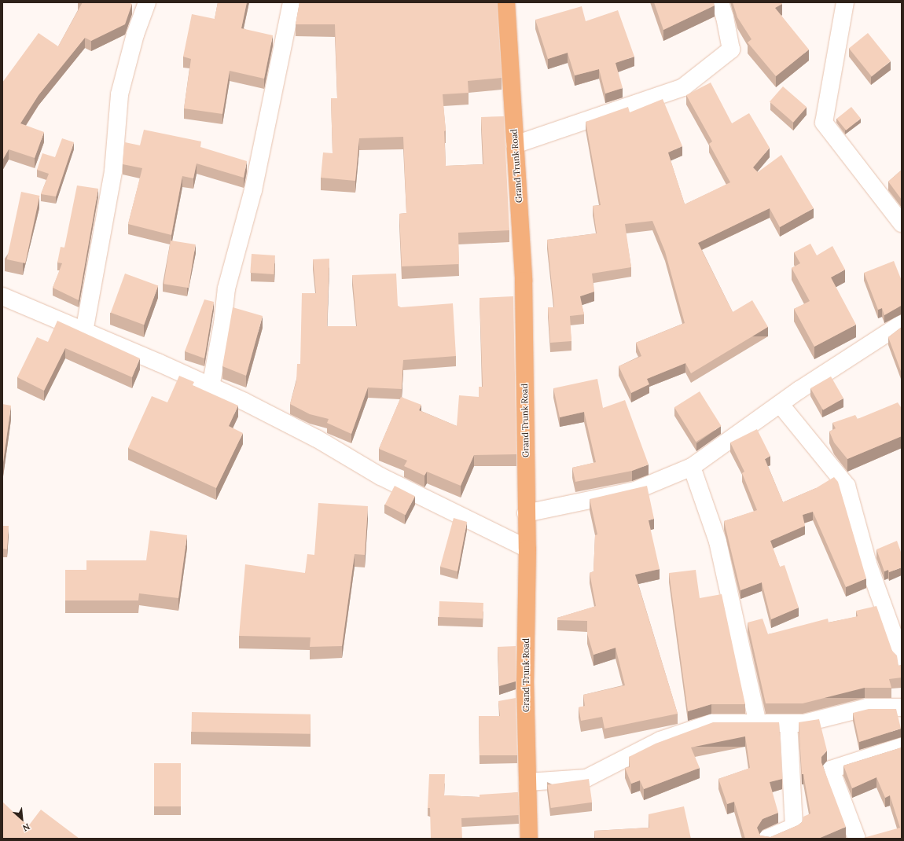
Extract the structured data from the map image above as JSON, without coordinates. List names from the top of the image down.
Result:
{
  "streets": {
    "main road": ["Grand Trunk Road"]
  },
  "north": "bottom right"
}
